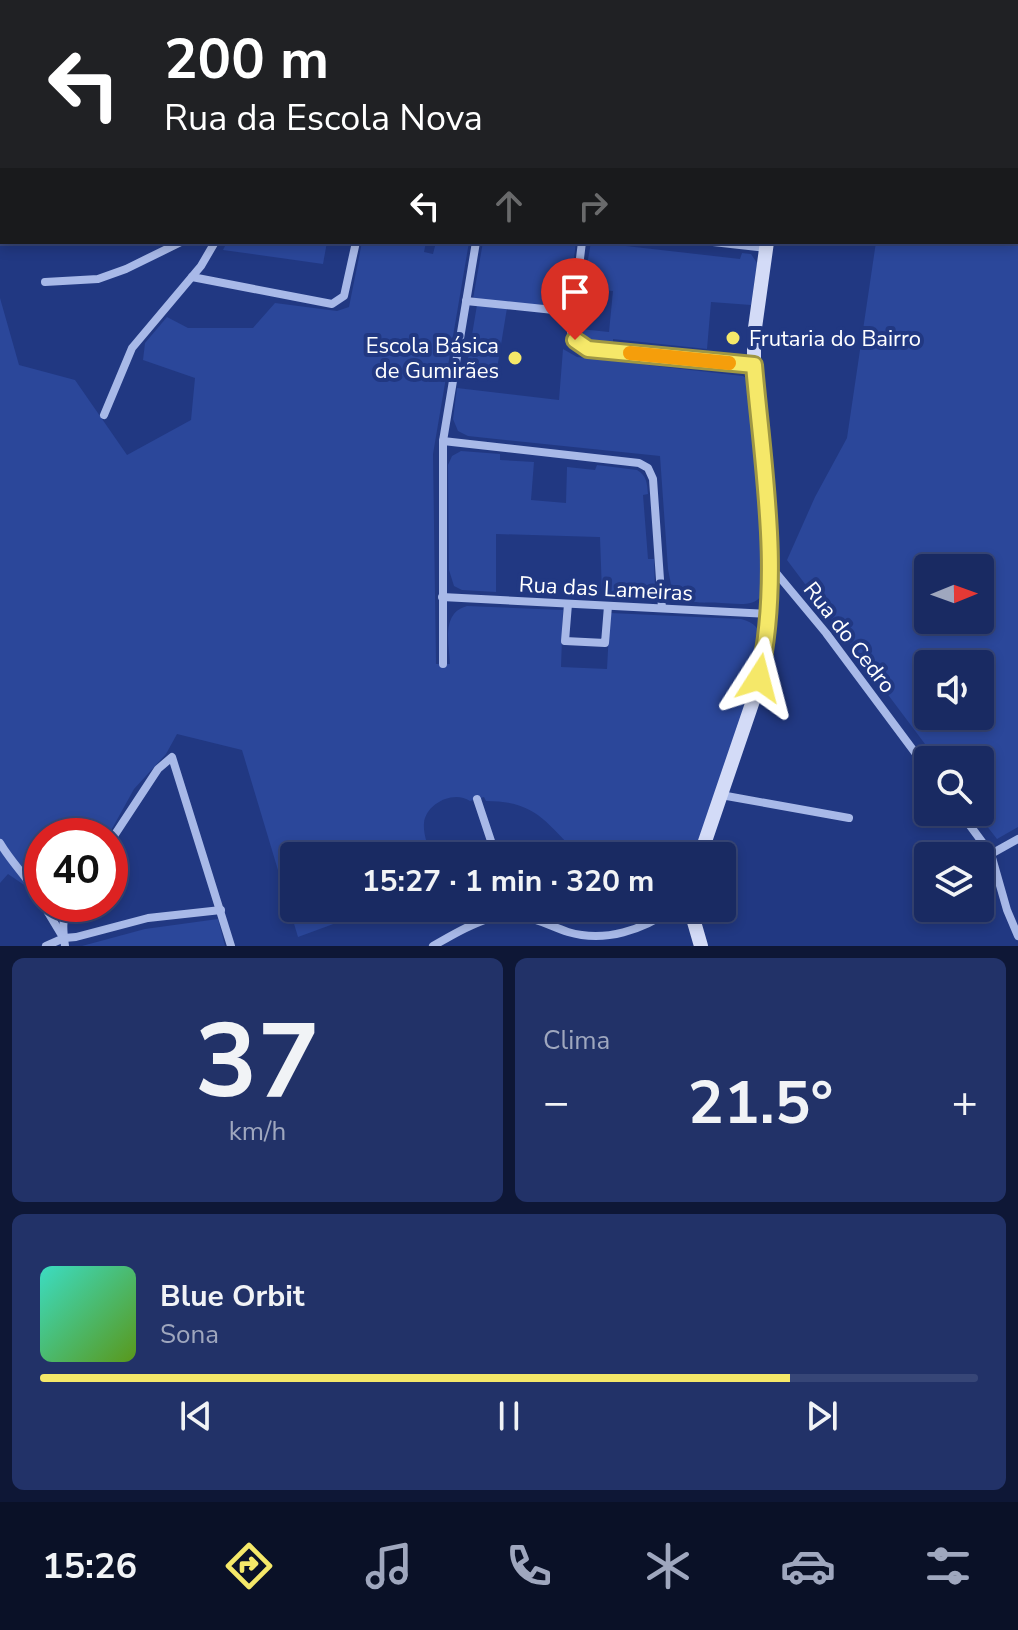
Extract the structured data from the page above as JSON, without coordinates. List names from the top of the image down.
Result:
{
  "streets": {
    "street": ["Rua das Lameiras", "Rua do Cedro"]
  },
  "places": ["Frutaria do Bairro", "Escola Básica de Gumirães"],
  "north": "right",
  "page": {
    "turn": ["200 m", "Rua da Escola Nova"],
    "limit": "40",
    "trip": "15:27 · 1 min · 320 m",
    "tile": [
      ["37", "km/h"],
      "Clima"
    ],
    "heat": ["−", "21.5°", "+"],
    "song": ["Blue Orbit", "Sona"],
    "tabs": "15:26"
  }
}
